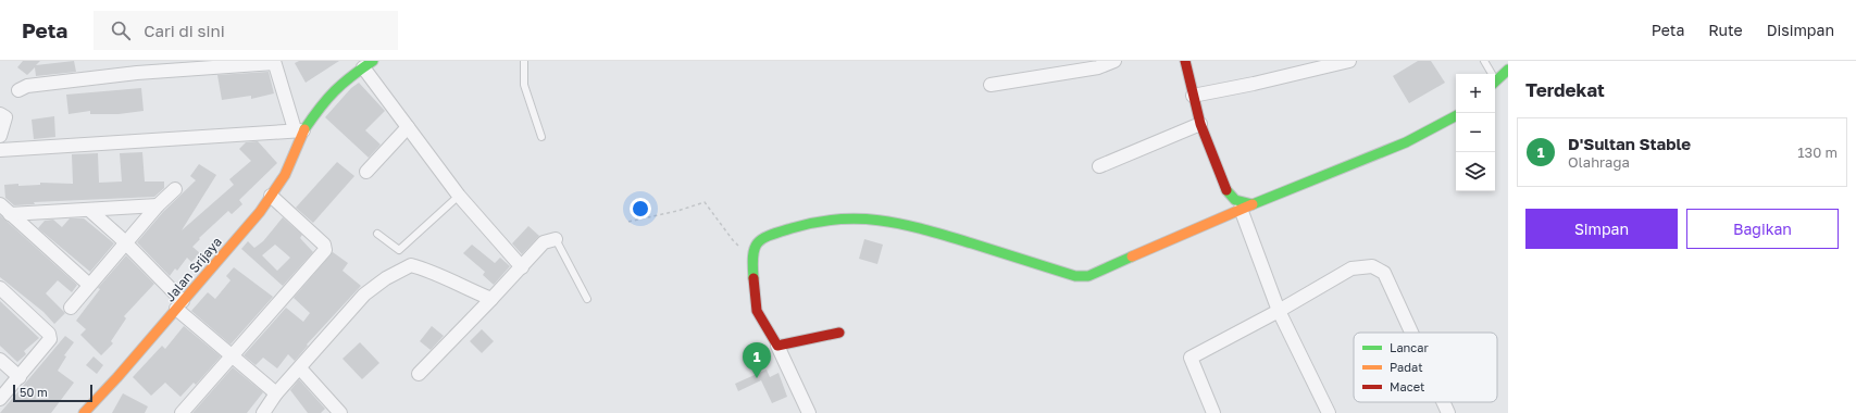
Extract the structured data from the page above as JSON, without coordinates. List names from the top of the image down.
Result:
{
  "streets": {
    "street": ["Jalan Srijaya"]
  },
  "legend": ["Lancar", "Padat", "Macet"],
  "scale_bar": "50 m",
  "page": {
    "header": "Peta",
    "search": "Cari di sini",
    "nav": ["Peta", "Rute", "Disimpan"],
    "heading": "Terdekat",
    "map_buttons": ["+", "−"],
    "list": [
      {
        "mark": "1",
        "name": "D'Sultan Stable",
        "note": "Olahraga",
        "value": "130 m"
      }
    ],
    "buttons": ["Simpan", "Bagikan"],
    "pins": "1",
    "scale": "50 m"
  }
}
